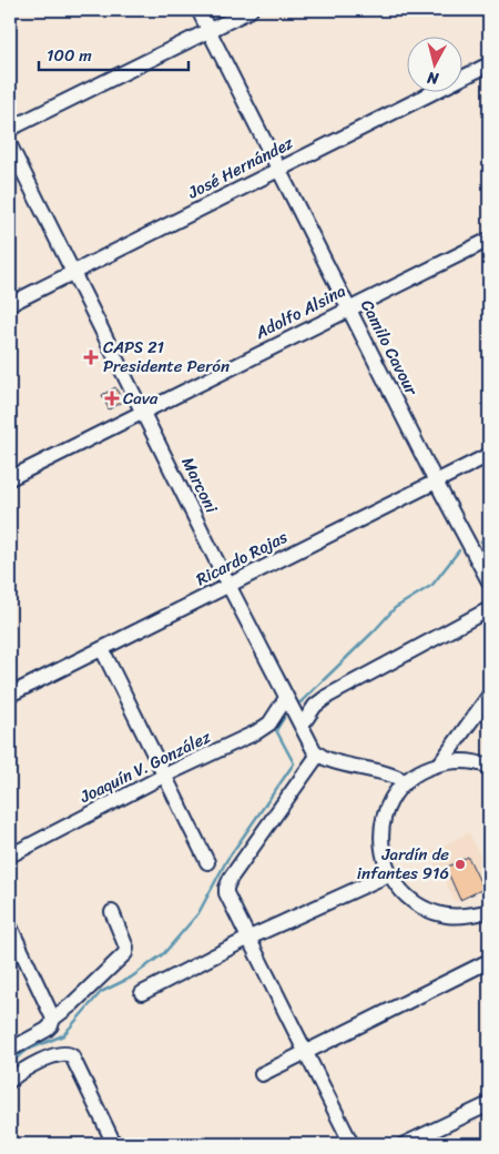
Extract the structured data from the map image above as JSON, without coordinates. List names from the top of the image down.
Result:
{
  "streets": {
    "street": [
      "José Hernández",
      "Adolfo Alsina",
      "Camilo Cavour",
      "Marconi",
      "Ricardo Rojas",
      "Joaquín V. González"
    ]
  },
  "crossings": [
    ["José Hernández", "Camilo Cavour"],
    ["José Hernández", "Marconi"],
    ["Adolfo Alsina", "Camilo Cavour"],
    ["Adolfo Alsina", "Marconi"],
    ["Camilo Cavour", "Ricardo Rojas"],
    ["Marconi", "Ricardo Rojas"],
    ["Marconi", "Joaquín V. González"]
  ],
  "places": {
    "health": ["CAPS 21 Presidente Perón", "Cava"],
    "other": ["Jardín de infantes 916"]
  },
  "scale_bar": "100 m",
  "north": "bottom"
}
